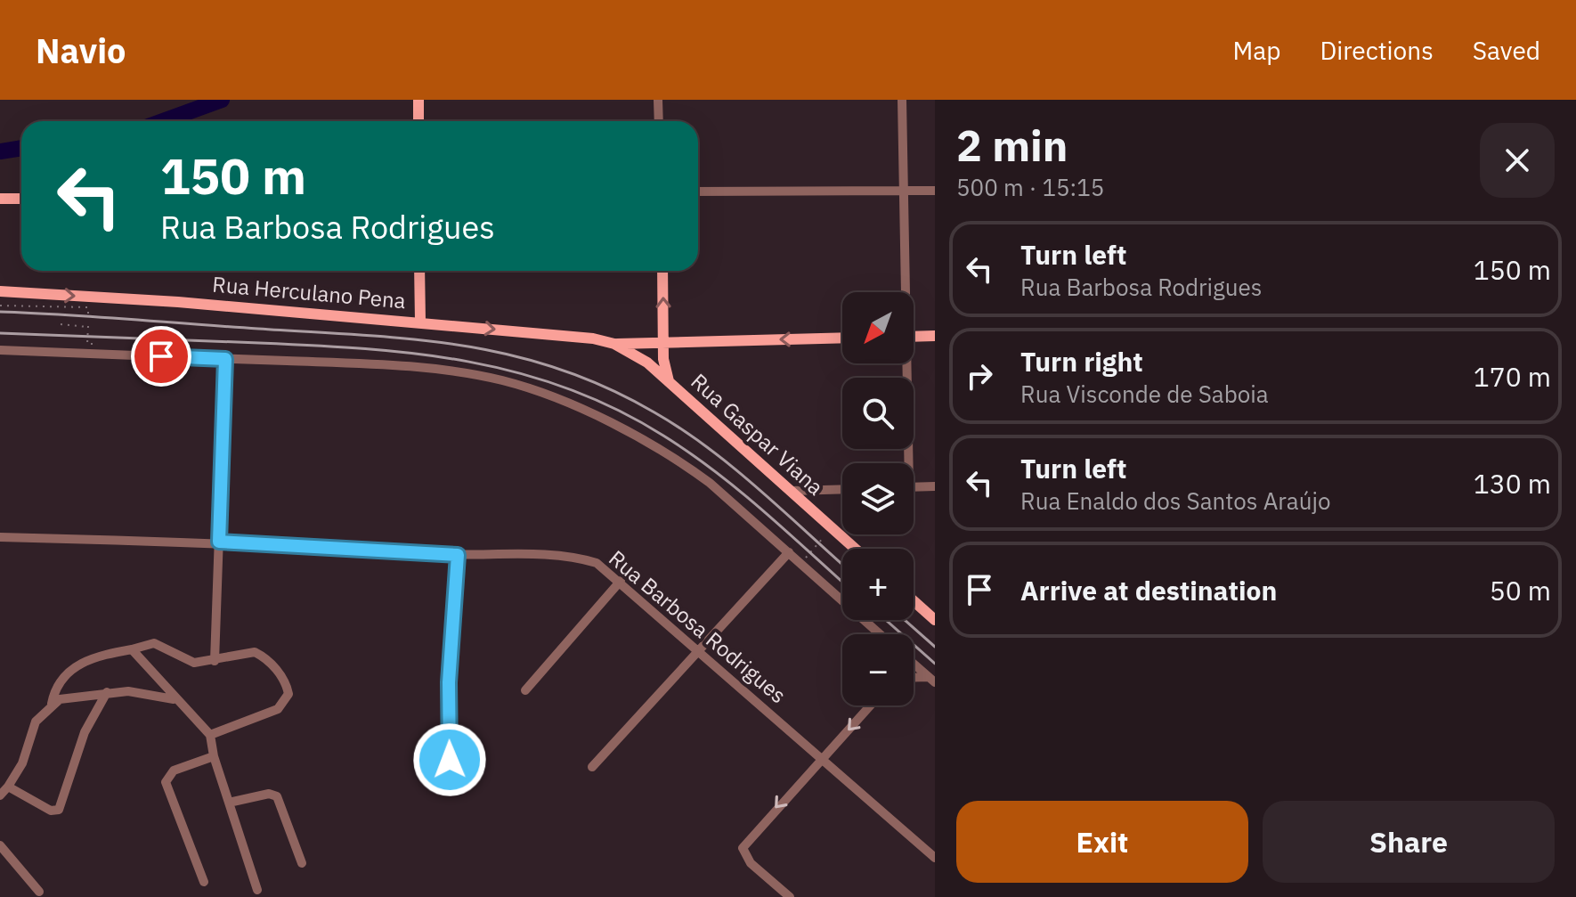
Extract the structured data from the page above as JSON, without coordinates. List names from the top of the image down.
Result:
{
  "streets": {
    "main road": ["Rua Herculano Pena", "Rua Gaspar Viana"],
    "street": ["Rua Barbosa Rodrigues"]
  },
  "crossings": [
    ["Rua Herculano Pena", "Rua Gaspar Viana"]
  ],
  "one_way": ["Rua Herculano Pena"],
  "north": "bottom left",
  "page": {
    "header": "Navio",
    "nav": ["Map", "Directions", "Saved"],
    "heading": ["2 min", "500 m · 15:15"],
    "turn": ["150 m", "Rua Barbosa Rodrigues"],
    "list": [
      {
        "name": "Turn left",
        "note": "Rua Barbosa Rodrigues",
        "value": "150 m"
      },
      {
        "name": "Turn right",
        "note": "Rua Visconde de Saboia",
        "value": "170 m"
      },
      {
        "name": "Turn left",
        "note": "Rua Enaldo dos Santos Araújo",
        "value": "130 m"
      },
      {
        "name": "Arrive at destination",
        "value": "50 m"
      }
    ],
    "map_buttons": ["+", "−"],
    "buttons": ["Exit", "Share"]
  }
}
